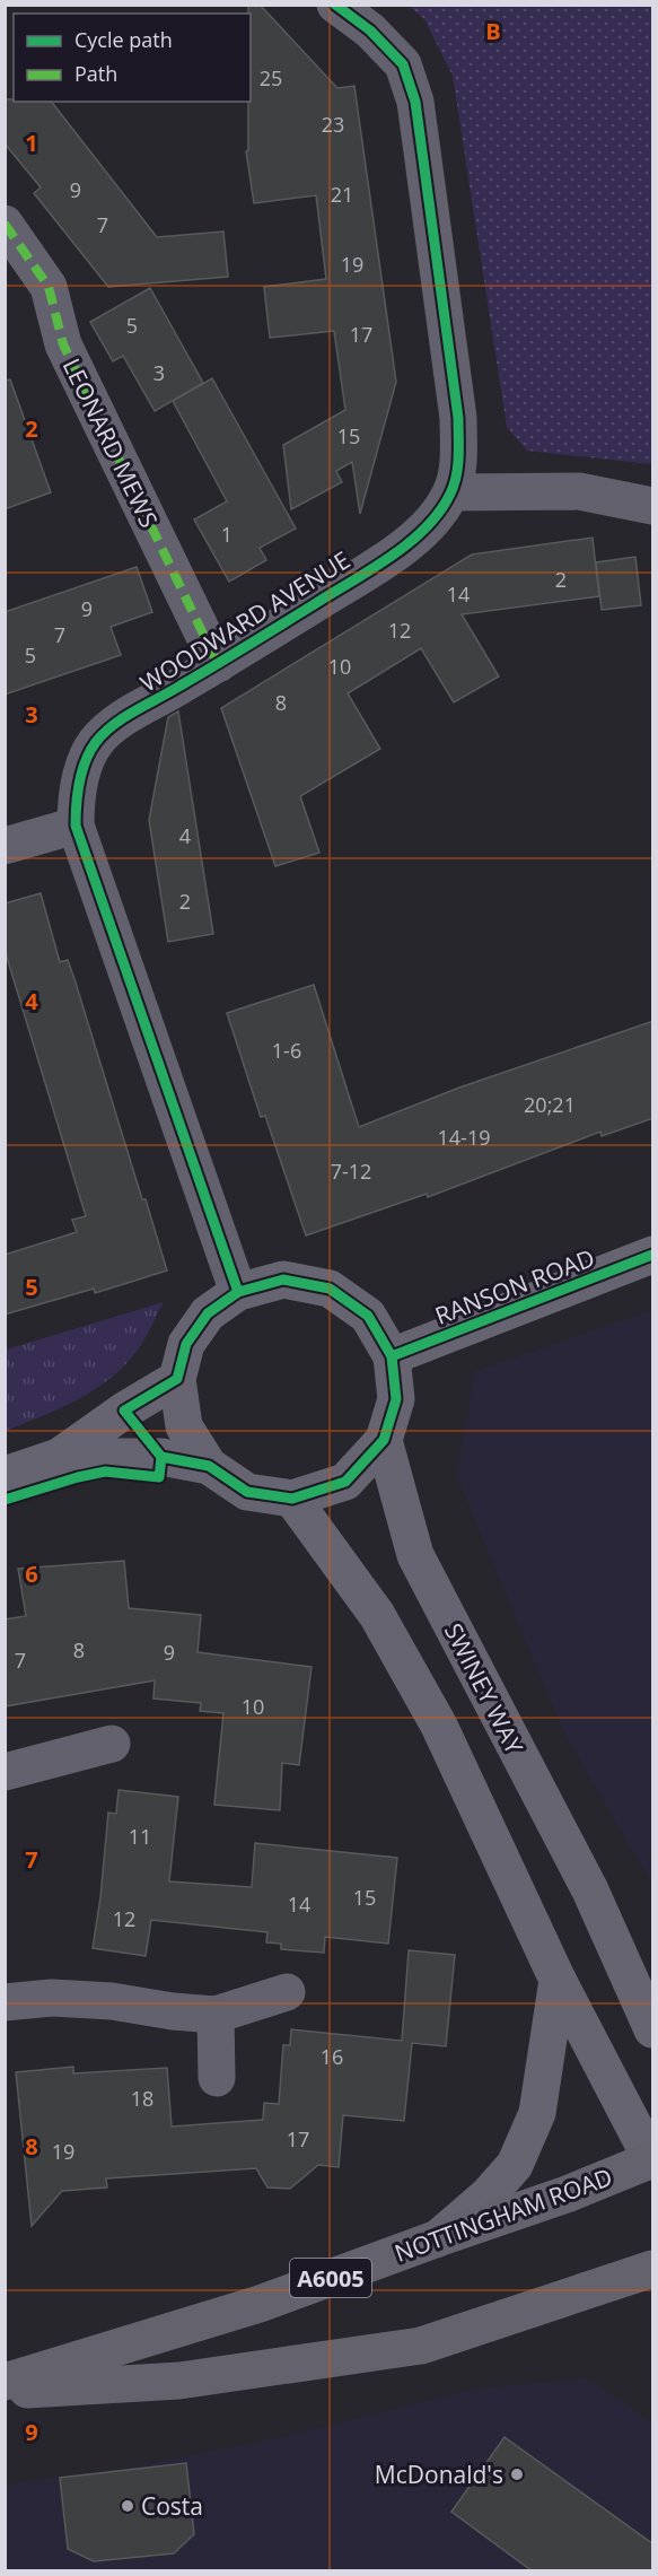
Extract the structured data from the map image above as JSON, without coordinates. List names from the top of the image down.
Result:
{
  "streets": {
    "main road": ["NOTTINGHAM ROAD", "A6005"],
    "street": [
      "LEONARD MEWS",
      "WOODWARD AVENUE",
      "RANSON ROAD",
      "SWINEY WAY"
    ]
  },
  "crossings": [
    ["LEONARD MEWS", "WOODWARD AVENUE"],
    ["WOODWARD AVENUE", "RANSON ROAD"],
    ["WOODWARD AVENUE", "SWINEY WAY"],
    ["RANSON ROAD", "SWINEY WAY"]
  ],
  "places": ["McDonald's", "Costa"],
  "house_numbers": [
    "25",
    "23",
    "9",
    "21",
    "7",
    "19",
    "5",
    "17",
    "3",
    "15",
    "1",
    "2",
    "14",
    "9",
    "12",
    "7",
    "5",
    "10",
    "8",
    "4",
    "2",
    "1-6",
    "20;21",
    "14-19",
    "7-12",
    "8",
    "9",
    "7",
    "10",
    "11",
    "15",
    "14",
    "12",
    "16",
    "18",
    "17",
    "19"
  ],
  "legend": ["Cycle path", "Path"],
  "grid": {
    "columns": ["B"],
    "rows": [
      "1",
      "2",
      "3",
      "4",
      "5",
      "6",
      "7",
      "8",
      "9"
    ]
  }
}
